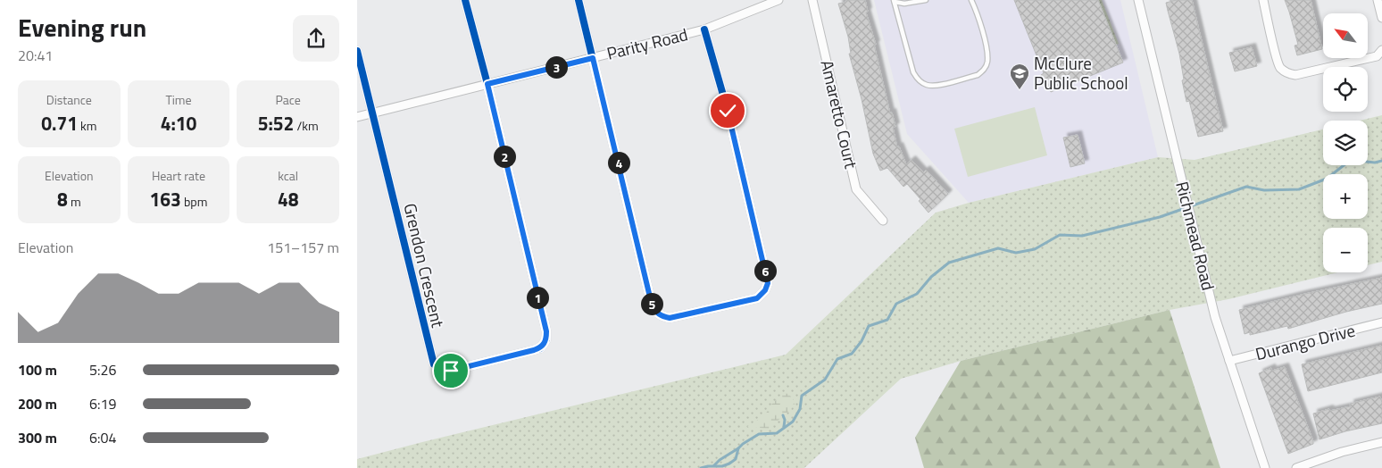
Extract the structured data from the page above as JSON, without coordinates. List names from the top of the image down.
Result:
{
  "streets": {
    "street": [
      "Parity Road",
      "Amaretto Court",
      "Richmead Road",
      "Grendon Crescent",
      "Durango Drive"
    ]
  },
  "crossings": [
    ["Parity Road", "Grendon Crescent"],
    ["Richmead Road", "Durango Drive"]
  ],
  "places": {
    "school or university": ["McClure Public School"]
  },
  "north": "top left",
  "page": {
    "heading": ["Evening run", "20:41"],
    "map_buttons": ["+", "−"],
    "pins": [
      "3",
      "2",
      "4",
      "6",
      "1",
      "5"
    ],
    "stats": [
      ["Distance", "0.71 km"],
      ["Time", "4:10"],
      ["Pace", "5:52 /km"],
      ["Elevation", "8 m"],
      ["Heart rate", "163 bpm"],
      ["kcal", "48"]
    ],
    "chart": ["Elevation", "151–157 m"],
    "list": [
      {
        "name": "100 m",
        "note": "5:26"
      },
      {
        "name": "200 m",
        "note": "6:19"
      },
      {
        "name": "300 m",
        "note": "6:04"
      }
    ]
  }
}
